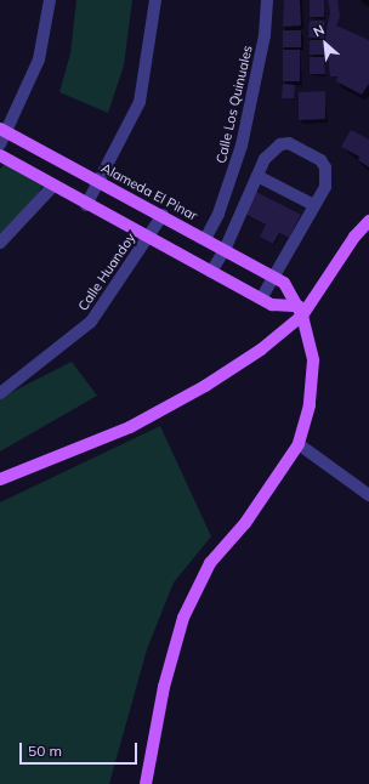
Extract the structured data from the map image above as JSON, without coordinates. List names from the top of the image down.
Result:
{
  "streets": {
    "main road": ["Alameda El Pinar"],
    "street": ["Calle Los Quinuales", "Calle Huandoy"]
  },
  "crossings": [
    ["Calle Los Quinuales", "Alameda El Pinar"],
    ["Alameda El Pinar", "Calle Huandoy"]
  ],
  "scale_bar": "50 m",
  "north": "top left"
}
